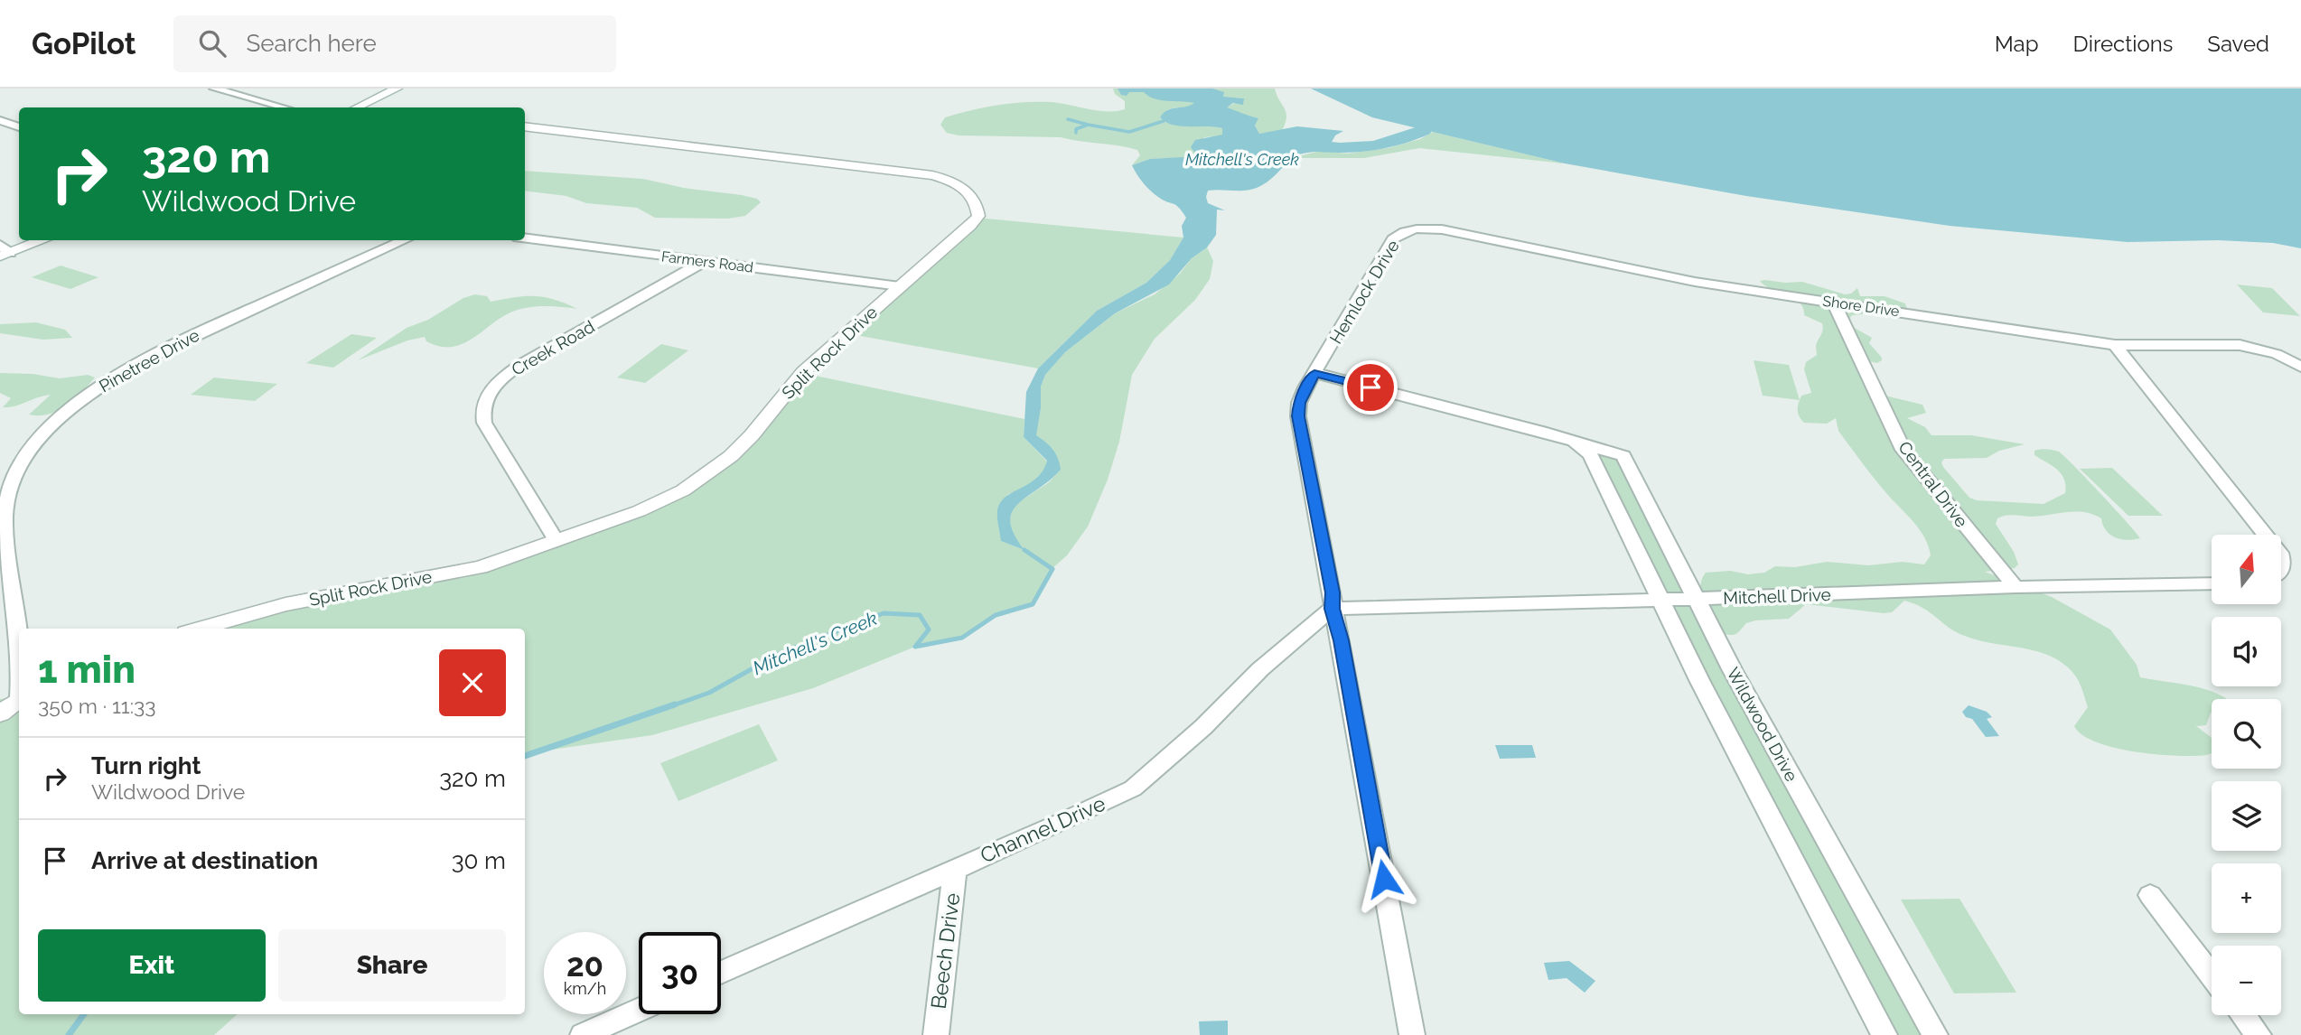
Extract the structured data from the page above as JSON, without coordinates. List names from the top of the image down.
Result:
{
  "streets": {
    "street": [
      "Farmers Road",
      "Hemlock Drive",
      "Shore Drive",
      "Creek Road",
      "Split Rock Drive",
      "Pinetree Drive",
      "Central Drive",
      "Mitchell Drive",
      "Wildwood Drive",
      "Channel Drive",
      "Beech Drive"
    ]
  },
  "crossings": [
    ["Farmers Road", "Creek Road"],
    ["Farmers Road", "Split Rock Drive"],
    ["Hemlock Drive", "Shore Drive"],
    ["Hemlock Drive", "Mitchell Drive"],
    ["Hemlock Drive", "Wildwood Drive"],
    ["Hemlock Drive", "Channel Drive"],
    ["Shore Drive", "Central Drive"],
    ["Creek Road", "Split Rock Drive"],
    ["Central Drive", "Mitchell Drive"],
    ["Mitchell Drive", "Wildwood Drive"],
    ["Mitchell Drive", "Channel Drive"],
    ["Channel Drive", "Beech Drive"]
  ],
  "water": ["Mitchell's Creek"],
  "north": "top",
  "page": {
    "header": "GoPilot",
    "search": "Search here",
    "nav": ["Map", "Directions", "Saved"],
    "turn": ["320 m", "Wildwood Drive"],
    "map_buttons": ["+", "−"],
    "heading": ["1 min", "350 m · 11:33"],
    "list": [
      {
        "name": "Turn right",
        "note": "Wildwood Drive",
        "value": "320 m"
      },
      {
        "name": "Arrive at destination",
        "value": "30 m"
      }
    ],
    "buttons": ["Exit", "Share"],
    "speed": "20 km/h",
    "limit": "30"
  }
}
